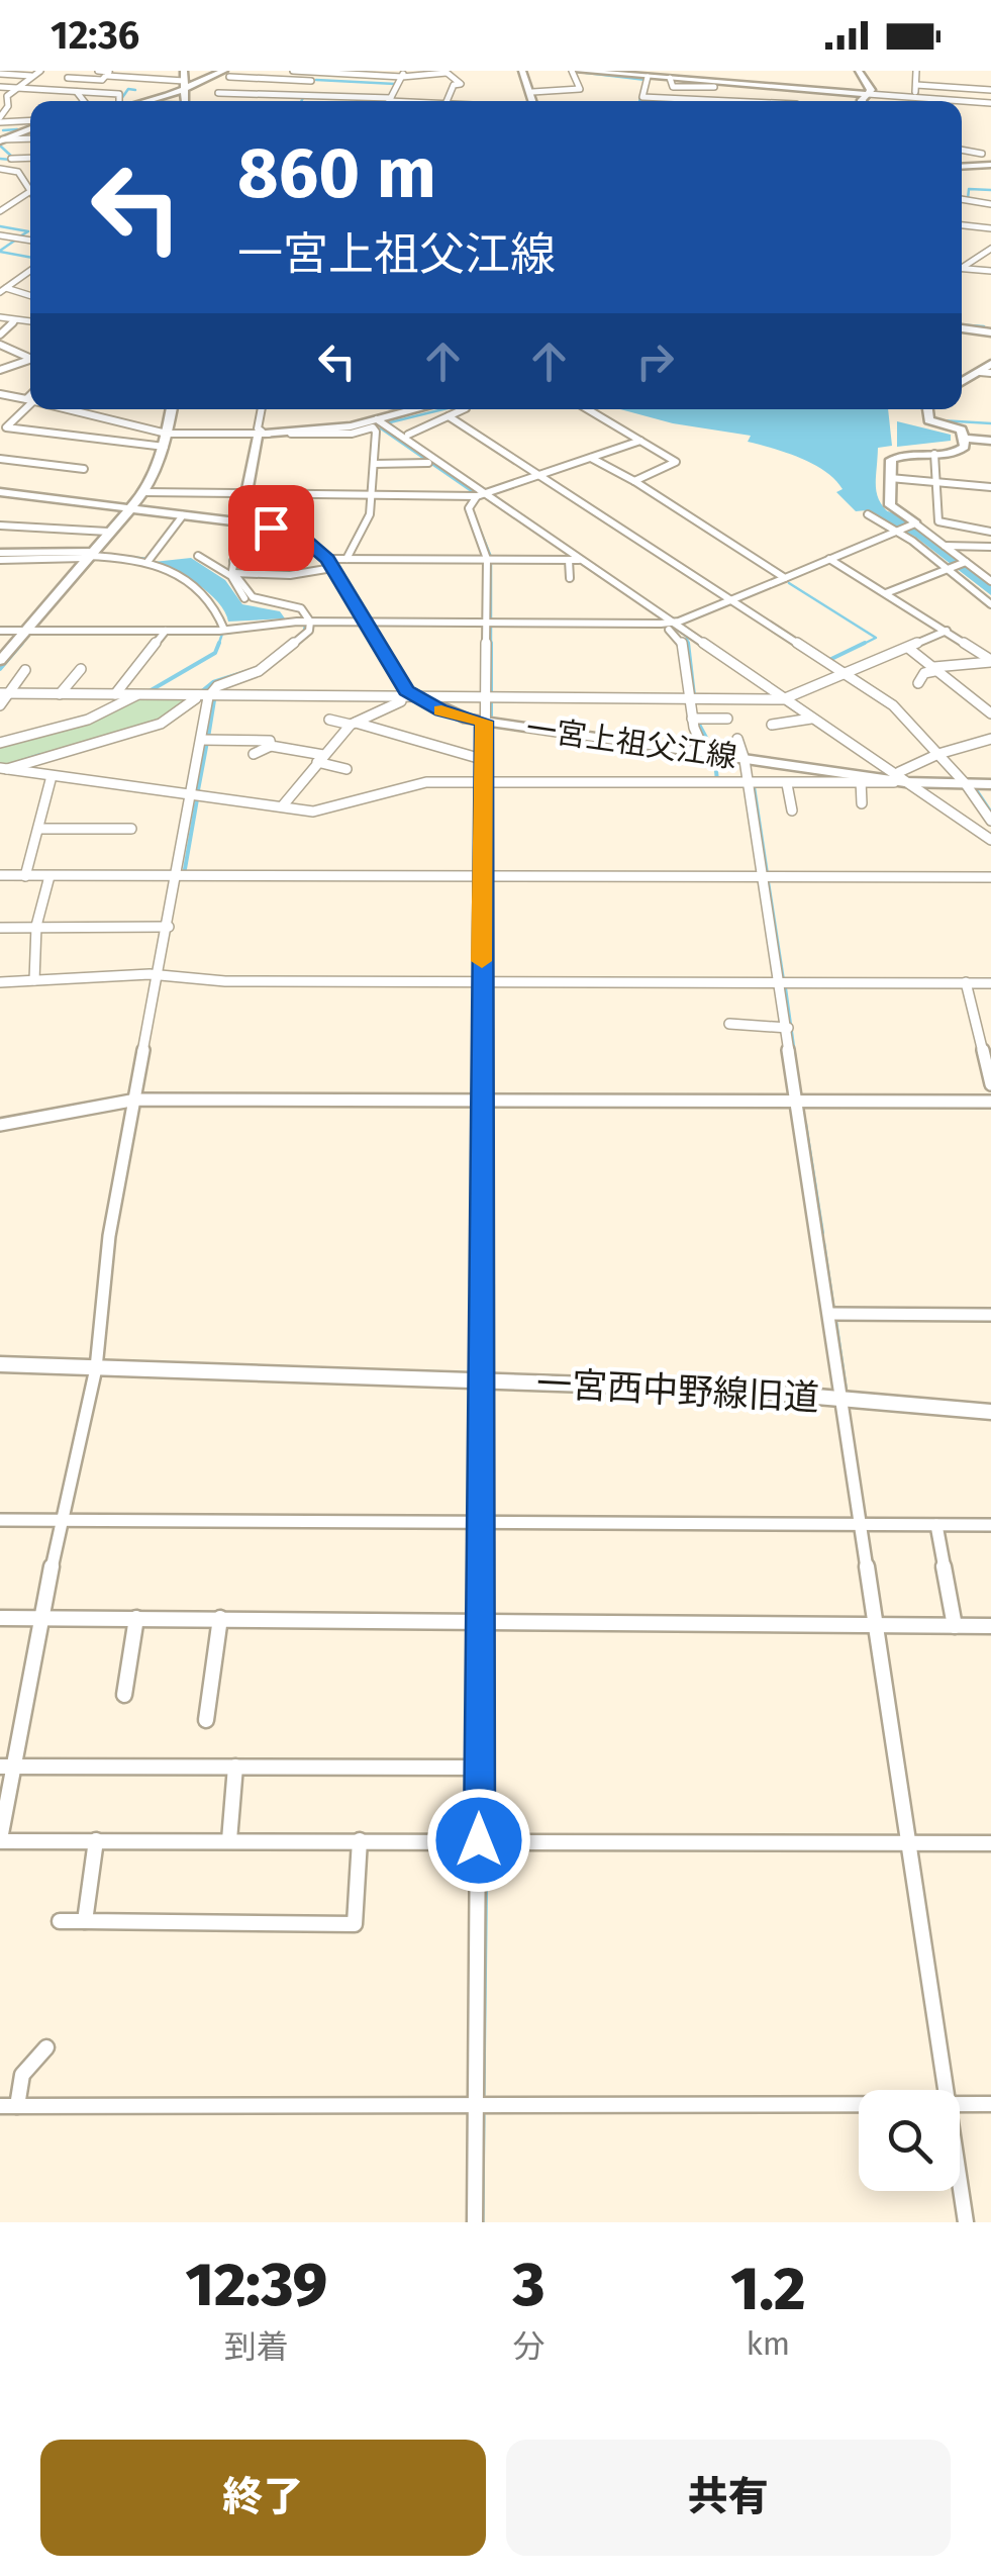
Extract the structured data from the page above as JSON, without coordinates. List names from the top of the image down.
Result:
{
  "streets": {
    "street": ["一宮上祖父江線", "一宮西中野線旧道"]
  },
  "page": {
    "status": "12:36",
    "turn": ["860 m", "一宮上祖父江線"],
    "eta": [
      "12:39",
      "到着",
      "3",
      "分",
      "1.2",
      "km"
    ],
    "buttons": ["終了", "共有"]
  }
}
